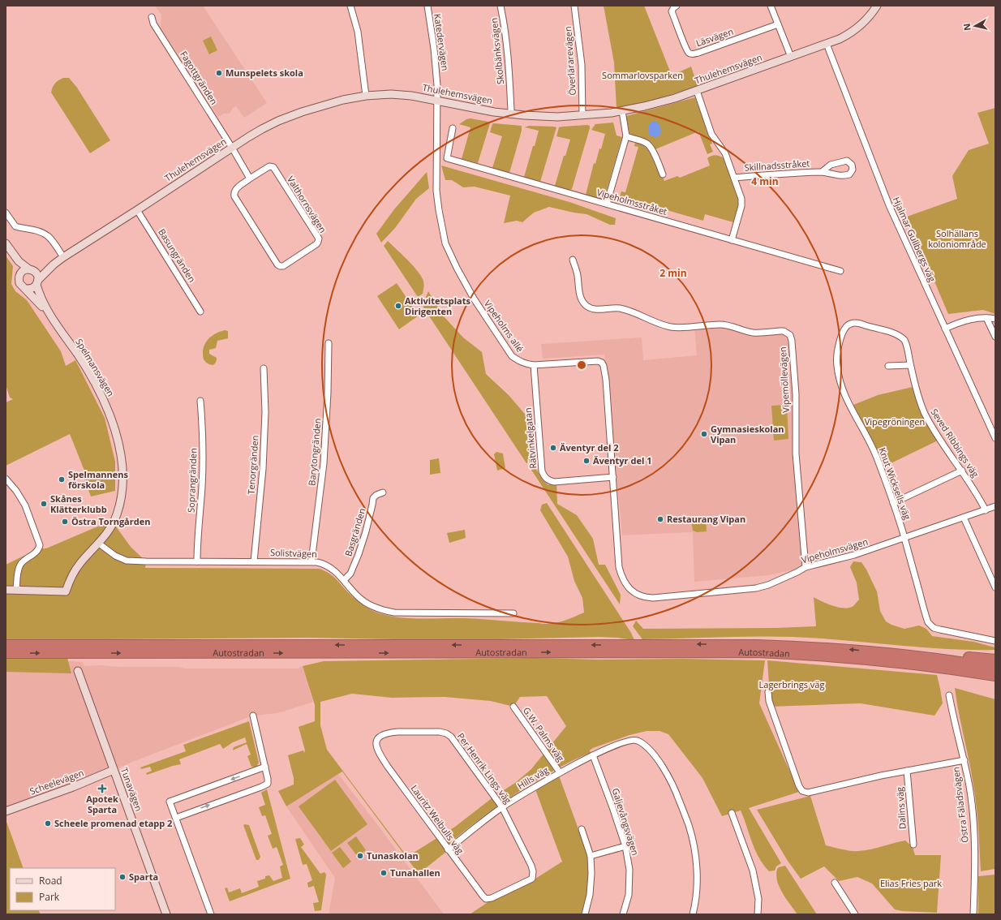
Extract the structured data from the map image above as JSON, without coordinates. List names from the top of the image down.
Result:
{
  "streets": {
    "highway": ["Autostradan"],
    "street": [
      "Läsvägen",
      "Katedervägen",
      "Skolbänksvägen",
      "Överlärarevägen",
      "Thulehemsvägen",
      "Fagottgränden",
      "Skillnadsstråket",
      "Vipeholmsstråket",
      "Valthornsvägen",
      "Hjalmar Gullbergs väg",
      "Basungränden",
      "Vipeholms allé",
      "Spelmansvägen",
      "Vipemöllevägen",
      "Rätvinkelgatan",
      "Seved Ribbings väg",
      "Barytongränden",
      "Tenorgränden",
      "Soprangränden",
      "Knut Wicksells väg",
      "Basgränden",
      "Vipeholmsvägen",
      "Solistvägen",
      "G.W. Palms väg",
      "Per Henrik Lings väg",
      "Hills väg",
      "Scheelevägen",
      "Tunavägen",
      "Östra Fäladsvägen",
      "Dalins väg",
      "Lauritz Weibulls väg",
      "Galjevångsvägen"
    ]
  },
  "crossings": [
    ["Katedervägen", "Thulehemsvägen"],
    ["Katedervägen", "Vipeholms allé"],
    ["Skolbänksvägen", "Thulehemsvägen"],
    ["Överlärarevägen", "Thulehemsvägen"],
    ["Thulehemsvägen", "Fagottgränden"],
    ["Thulehemsvägen", "Hjalmar Gullbergs väg"],
    ["Thulehemsvägen", "Basungränden"],
    ["Thulehemsvägen", "Vipeholms allé"],
    ["Thulehemsvägen", "Spelmansvägen"],
    ["Vipeholms allé", "Rätvinkelgatan"],
    ["Vipeholms allé", "Vipeholmsvägen"],
    ["Spelmansvägen", "Solistvägen"],
    ["Vipemöllevägen", "Vipeholmsvägen"],
    ["Seved Ribbings väg", "Knut Wicksells väg"],
    ["Seved Ribbings väg", "Vipeholmsvägen"],
    ["Barytongränden", "Solistvägen"],
    ["Tenorgränden", "Solistvägen"],
    ["Soprangränden", "Solistvägen"],
    ["Knut Wicksells väg", "Vipeholmsvägen"],
    ["Basgränden", "Solistvägen"],
    ["G.W. Palms väg", "Hills väg"],
    ["Per Henrik Lings väg", "Hills väg"],
    ["Per Henrik Lings väg", "Lauritz Weibulls väg"],
    ["Hills väg", "Lauritz Weibulls väg"],
    ["Hills väg", "Galjevångsvägen"],
    ["Scheelevägen", "Tunavägen"]
  ],
  "parks": [
    "Sommarlovsparken",
    "Solhällans koloniområde",
    "Vipegröningen",
    "Lagerbrings väg",
    "Elias Fries park"
  ],
  "places": {
    "other": [
      "Munspelets skola",
      "Aktivitetsplats Dirigenten",
      "Gymnasieskolan Vipan",
      "Äventyr del 2",
      "Äventyr del 1",
      "Spelmannens förskola",
      "Skånes Klätterklubb",
      "Restaurang Vipan",
      "Östra Torngården",
      "Scheele promenad etapp 2",
      "Tunaskolan",
      "Tunahallen",
      "Sparta"
    ],
    "health": ["Apotek Sparta"]
  },
  "legend": ["Road", "Park"],
  "north": "left",
  "rings": ["4 min", "2 min"]
}
